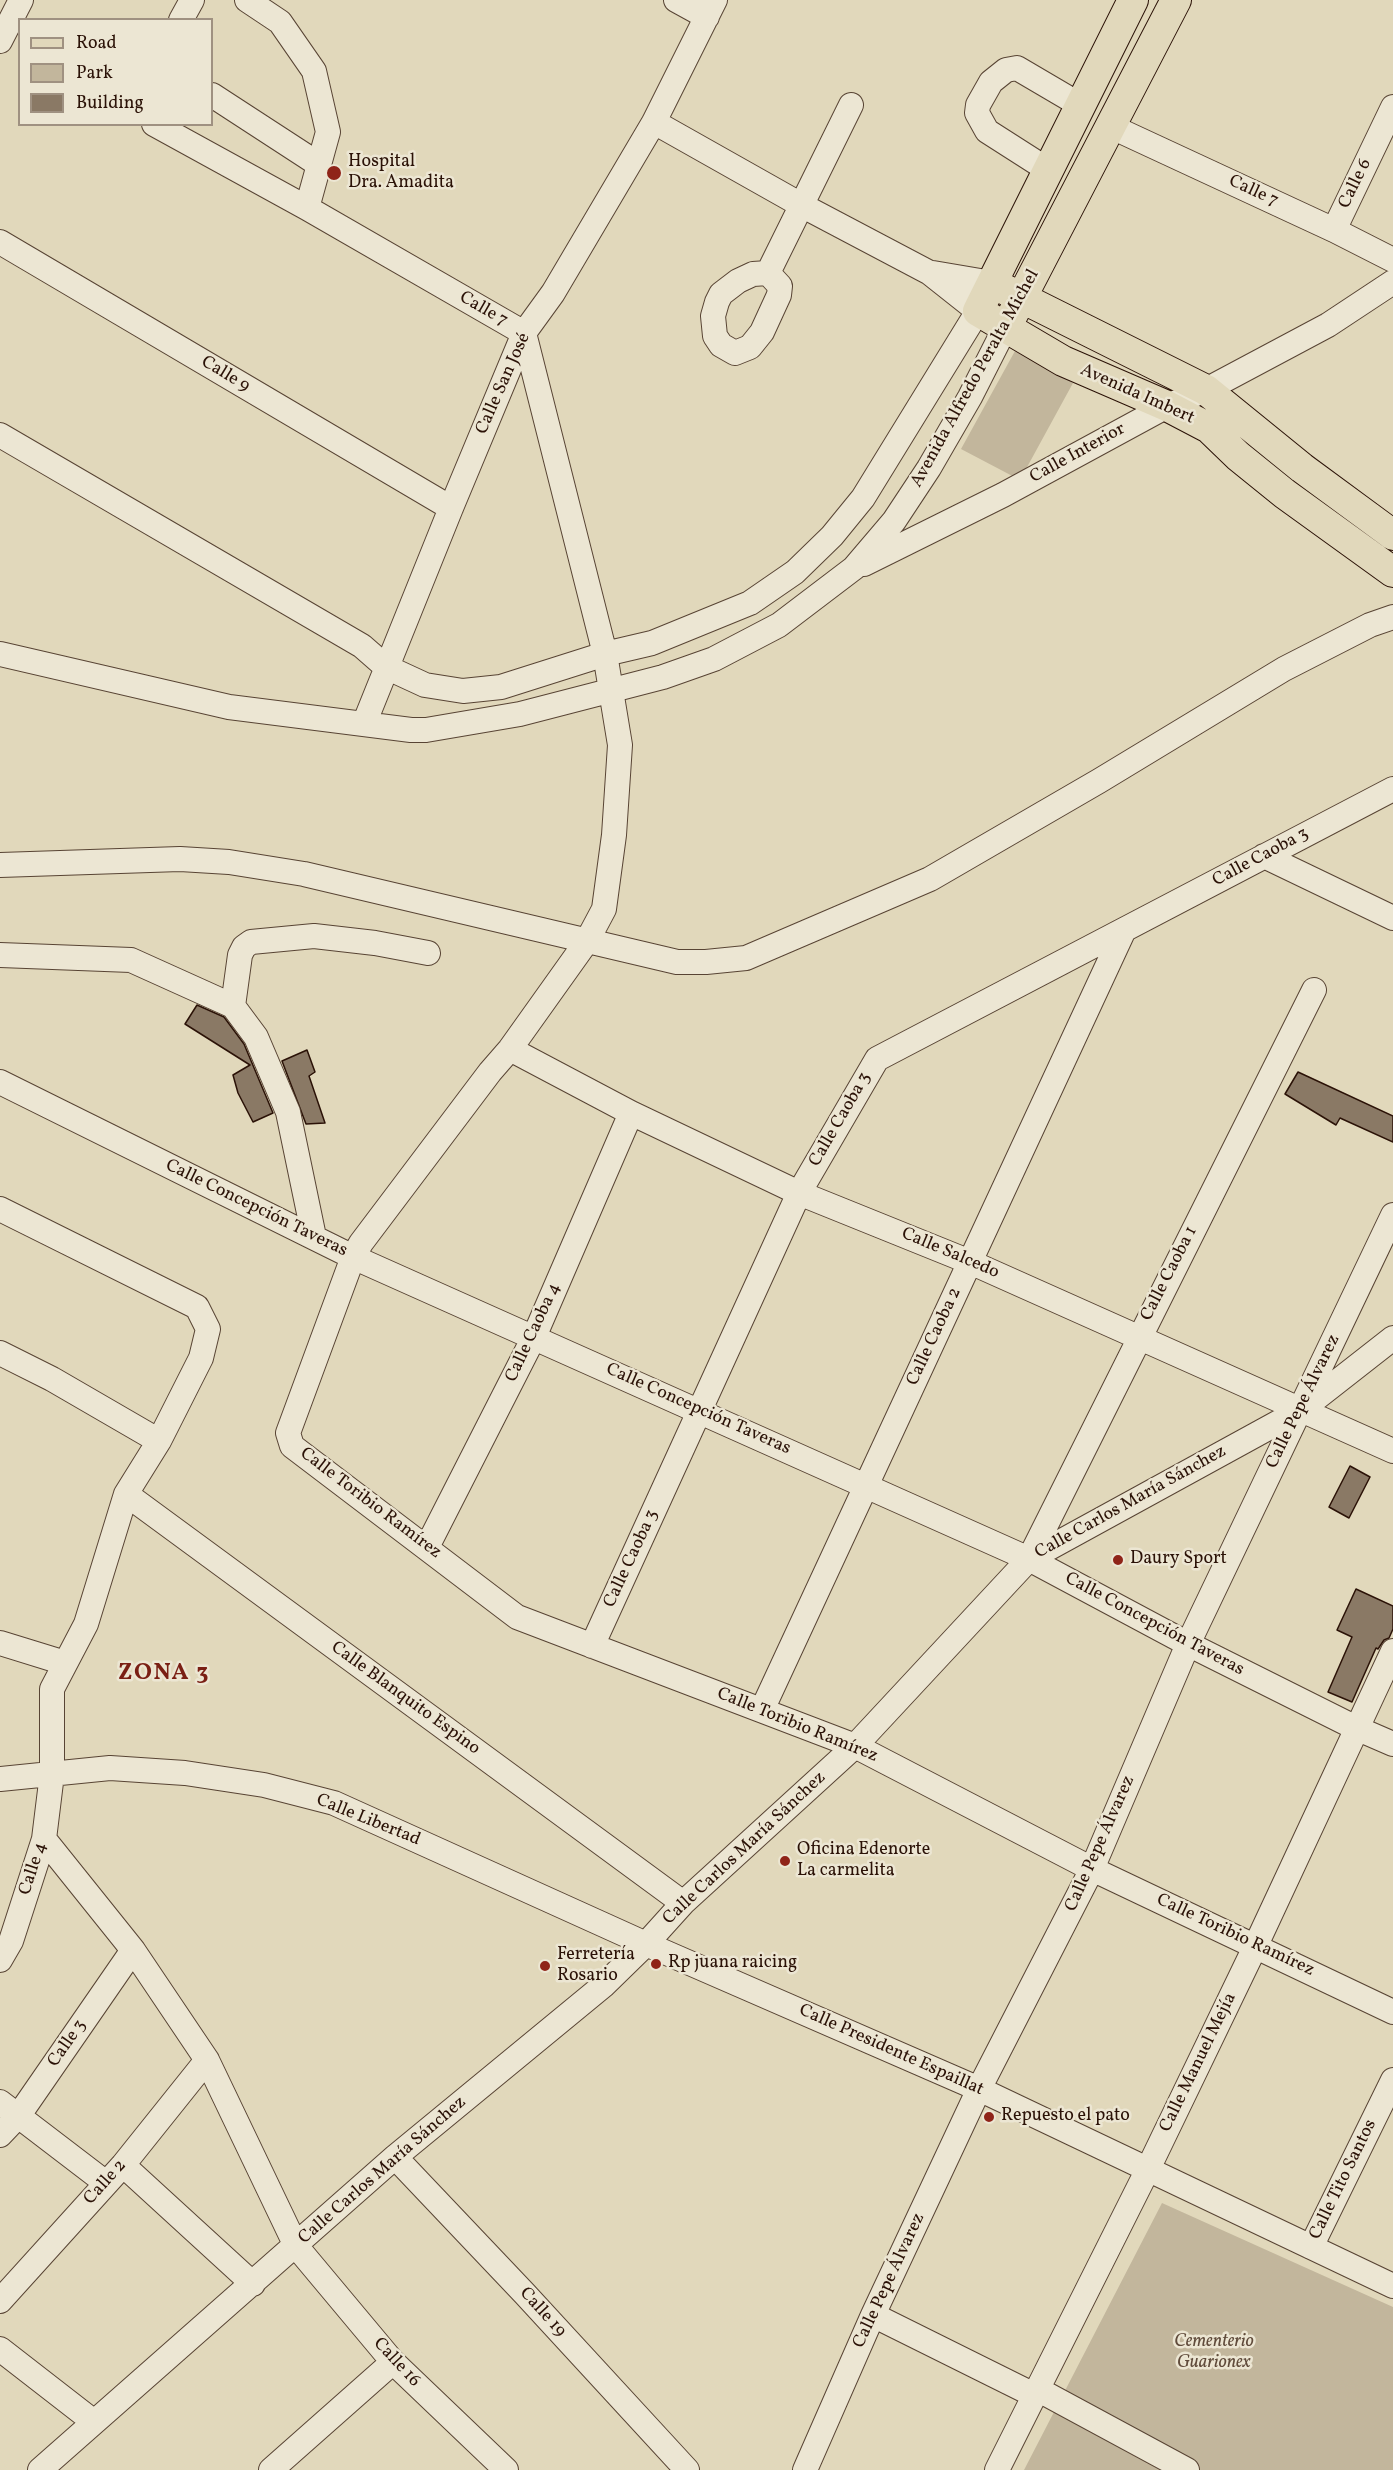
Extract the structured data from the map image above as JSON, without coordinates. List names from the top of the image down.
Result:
{
  "streets": {
    "main road": ["Avenida Alfredo Peralta Michel", "Avenida Imbert"],
    "street": [
      "Calle 6",
      "Calle 7",
      "Calle 9",
      "Calle San José",
      "Calle Interior",
      "Calle Caoba 3",
      "Calle Concepción Taveras",
      "Calle Salcedo",
      "Calle Caoba 1",
      "Calle Caoba 4",
      "Calle Caoba 2",
      "Calle Pepe Álvarez",
      "Calle Carlos María Sánchez",
      "Calle Toribio Ramírez",
      "Calle Blanquito Espino",
      "Calle Libertad",
      "Calle 4",
      "Calle 3",
      "Calle Presidente Espaillat",
      "Calle Manuel Mejía",
      "Calle Tito Santos",
      "Calle 2",
      "Calle 19",
      "Calle 16"
    ]
  },
  "crossings": [
    ["Calle 6", "Calle 7"],
    ["Calle 7", "Avenida Alfredo Peralta Michel"],
    ["Calle 7", "Calle San José"],
    ["Calle 7", "Calle Concepción Taveras"],
    ["Calle 7", "Calle Salcedo"],
    ["Calle 7", "Calle Toribio Ramírez"],
    ["Calle 9", "Calle San José"],
    ["Avenida Alfredo Peralta Michel", "Calle San José"],
    ["Avenida Alfredo Peralta Michel", "Avenida Imbert"],
    ["Avenida Alfredo Peralta Michel", "Calle Interior"],
    ["Calle San José", "Avenida Imbert"],
    ["Avenida Imbert", "Calle Interior"],
    ["Calle Caoba 3", "Calle Concepción Taveras"],
    ["Calle Caoba 3", "Calle Salcedo"],
    ["Calle Caoba 3", "Calle Caoba 2"],
    ["Calle Caoba 3", "Calle Toribio Ramírez"],
    ["Calle Concepción Taveras", "Calle Caoba 1"],
    ["Calle Concepción Taveras", "Calle Caoba 4"],
    ["Calle Concepción Taveras", "Calle Caoba 2"],
    ["Calle Concepción Taveras", "Calle Pepe Álvarez"],
    ["Calle Concepción Taveras", "Calle Carlos María Sánchez"],
    ["Calle Concepción Taveras", "Calle Manuel Mejía"],
    ["Calle Salcedo", "Calle Caoba 1"],
    ["Calle Salcedo", "Calle Caoba 4"],
    ["Calle Salcedo", "Calle Caoba 2"],
    ["Calle Salcedo", "Calle Pepe Álvarez"],
    ["Calle Salcedo", "Calle Carlos María Sánchez"],
    ["Calle Caoba 1", "Calle Carlos María Sánchez"],
    ["Calle Caoba 4", "Calle Toribio Ramírez"],
    ["Calle Caoba 2", "Calle Toribio Ramírez"],
    ["Calle Pepe Álvarez", "Calle Carlos María Sánchez"],
    ["Calle Pepe Álvarez", "Calle Toribio Ramírez"],
    ["Calle Pepe Álvarez", "Calle Presidente Espaillat"],
    ["Calle Carlos María Sánchez", "Calle Toribio Ramírez"],
    ["Calle Carlos María Sánchez", "Calle Blanquito Espino"],
    ["Calle Carlos María Sánchez", "Calle Libertad"],
    ["Calle Carlos María Sánchez", "Calle Presidente Espaillat"],
    ["Calle Carlos María Sánchez", "Calle 19"],
    ["Calle Carlos María Sánchez", "Calle 16"],
    ["Calle Toribio Ramírez", "Calle Manuel Mejía"],
    ["Calle Blanquito Espino", "Calle 4"],
    ["Calle Libertad", "Calle 4"],
    ["Calle Libertad", "Calle Presidente Espaillat"],
    ["Calle 4", "Calle 16"],
    ["Calle 3", "Calle 16"],
    ["Calle Presidente Espaillat", "Calle Manuel Mejía"],
    ["Calle Presidente Espaillat", "Calle Tito Santos"],
    ["Calle 2", "Calle 16"]
  ],
  "districts": ["ZONA 3"],
  "parks": ["Cementerio Guarionex"],
  "places": [
    "Hospital Dra. Amadita",
    "Daury Sport",
    "Oficina Edenorte La carmelita",
    "Rp juana raicing",
    "Ferretería Rosario",
    "Repuesto el pato"
  ],
  "legend": ["Road", "Park", "Building"]
}
